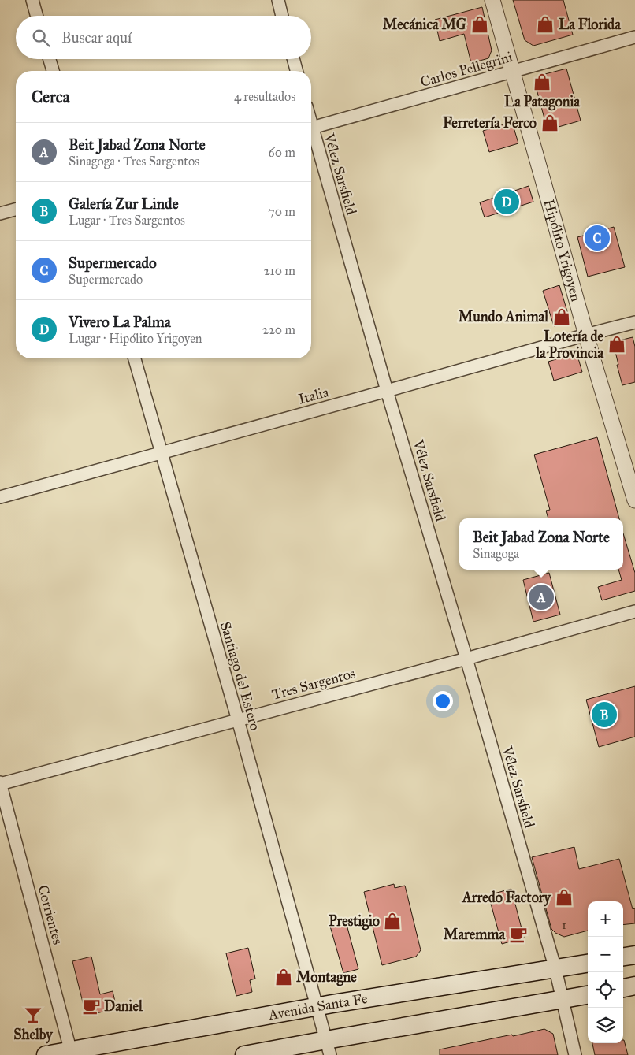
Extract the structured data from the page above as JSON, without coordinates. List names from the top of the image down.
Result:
{
  "streets": {
    "main road": ["Avenida Santa Fe"],
    "street": [
      "Carlos Pellegrini",
      "Vélez Sarsfield",
      "Hipólito Yrigoyen",
      "Italia",
      "Santiago del Estero",
      "Tres Sargentos",
      "Corrientes"
    ]
  },
  "crossings": [
    ["Carlos Pellegrini", "Hipólito Yrigoyen"],
    ["Vélez Sarsfield", "Italia"],
    ["Vélez Sarsfield", "Tres Sargentos"],
    ["Vélez Sarsfield", "Avenida Santa Fe"],
    ["Hipólito Yrigoyen", "Italia"],
    ["Italia", "Santiago del Estero"],
    ["Santiago del Estero", "Tres Sargentos"],
    ["Santiago del Estero", "Avenida Santa Fe"],
    ["Tres Sargentos", "Corrientes"],
    ["Corrientes", "Avenida Santa Fe"]
  ],
  "places": {
    "shop": [
      "Mecánica MG",
      "La Florida",
      "La Patagonia",
      "Ferretería Ferco",
      "Mundo Animal",
      "Lotería de la Provincia",
      "Arredo Factory",
      "Prestigio",
      "Montagne"
    ],
    "cafe": ["Maremma", "Daniel"],
    "bar": ["Shelby"]
  },
  "house_numbers": ["1"],
  "page": {
    "search": "Buscar aquí",
    "heading": ["Cerca", "4 resultados"],
    "list": [
      {
        "mark": "A",
        "name": "Beit Jabad Zona Norte",
        "note": "Sinagoga · Tres Sargentos",
        "value": "60 m"
      },
      {
        "mark": "B",
        "name": "Galería Zur Linde",
        "note": "Lugar · Tres Sargentos",
        "value": "70 m"
      },
      {
        "mark": "C",
        "name": "Supermercado",
        "note": "Supermercado",
        "value": "210 m"
      },
      {
        "mark": "D",
        "name": "Vivero La Palma",
        "note": "Lugar · Hipólito Yrigoyen",
        "value": "220 m"
      }
    ],
    "pins": [
      "D",
      "C",
      "A",
      "B"
    ],
    "popup": ["Beit Jabad Zona Norte", "Sinagoga"],
    "map_buttons": ["+", "−"]
  }
}
